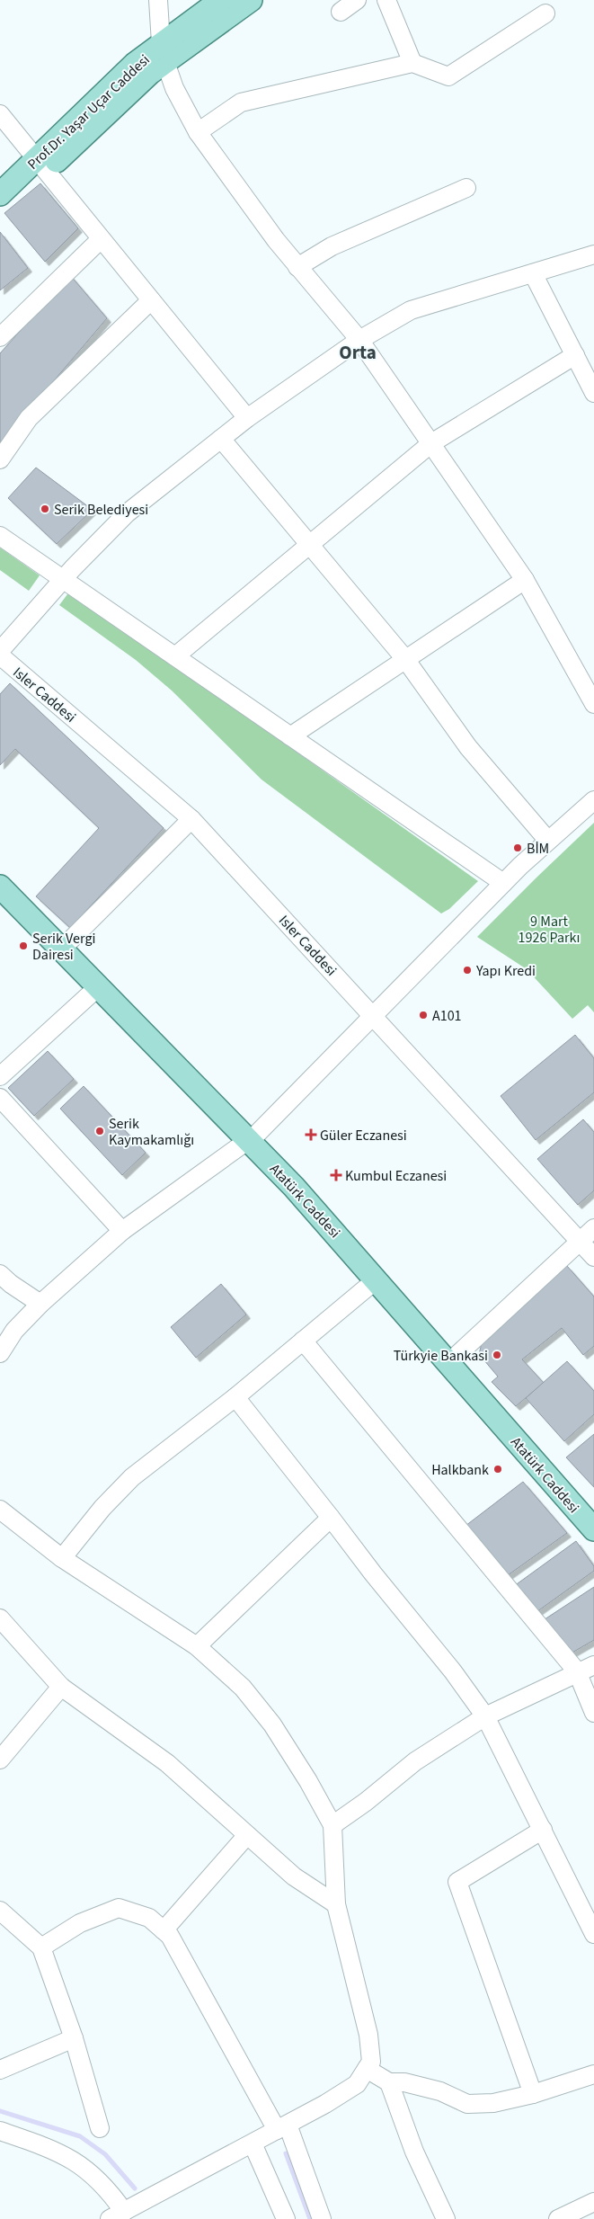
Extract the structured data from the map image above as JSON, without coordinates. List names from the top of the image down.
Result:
{
  "streets": {
    "main road": ["Prof.Dr. Yaşar Uçar Caddesi", "Atatürk Caddesi"],
    "street": ["Isler Caddesi"]
  },
  "districts": ["Orta"],
  "parks": ["9 Mart 1926 Parkı"],
  "places": {
    "other": [
      "Serik Belediyesi",
      "BİM",
      "Serik Vergi Dairesi",
      "Yapı Kredi",
      "A101",
      "Serik Kaymakamlığı",
      "Türkyie Bankasi",
      "Halkbank"
    ],
    "health": ["Güler Eczanesi", "Kumbul Eczanesi"]
  }
}
